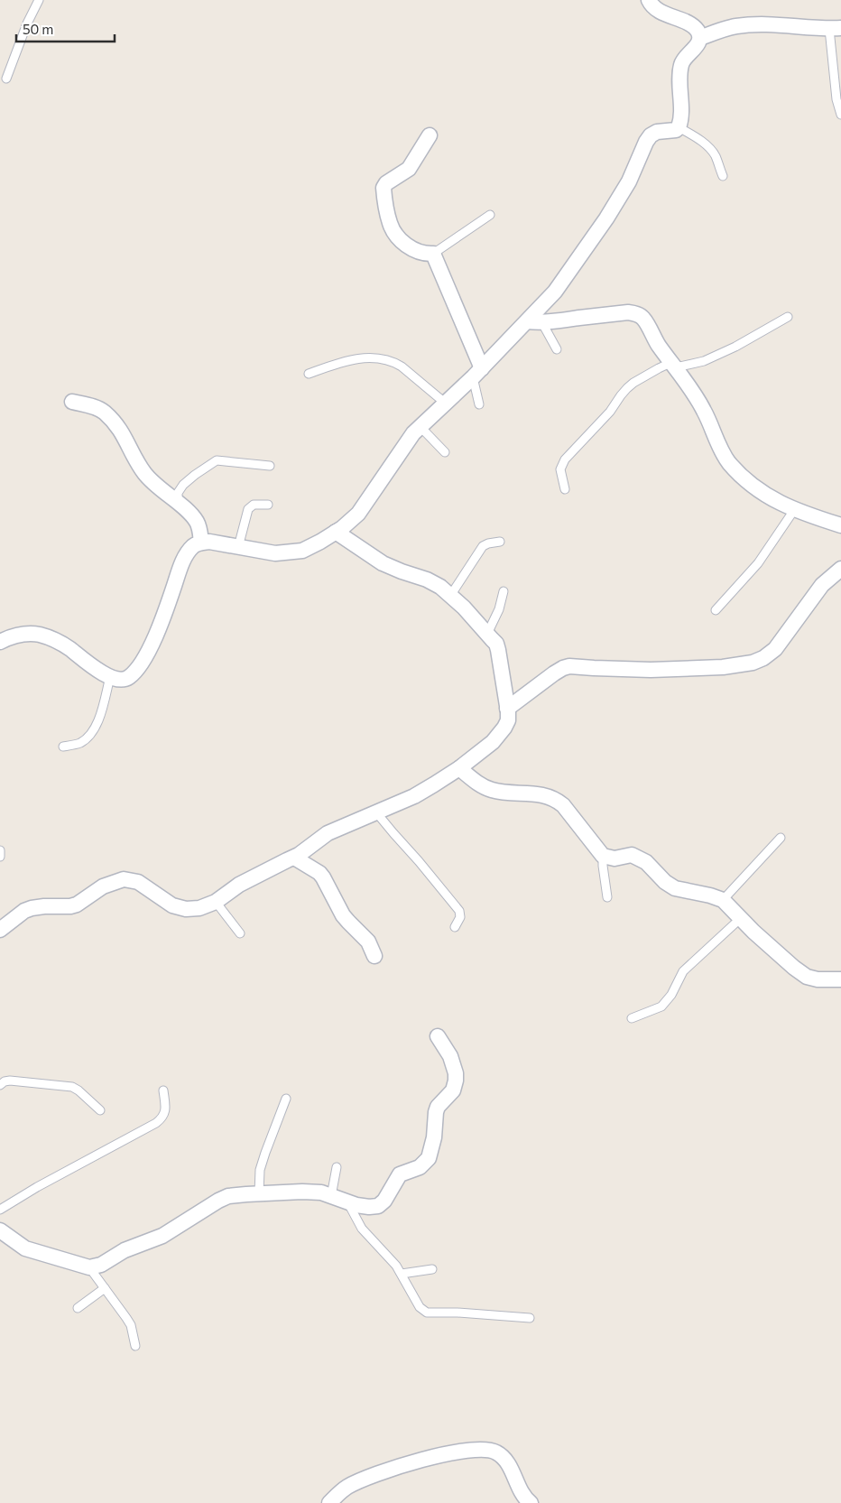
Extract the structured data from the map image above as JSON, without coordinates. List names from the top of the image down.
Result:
{
  "scale_bar": "50 m"
}
